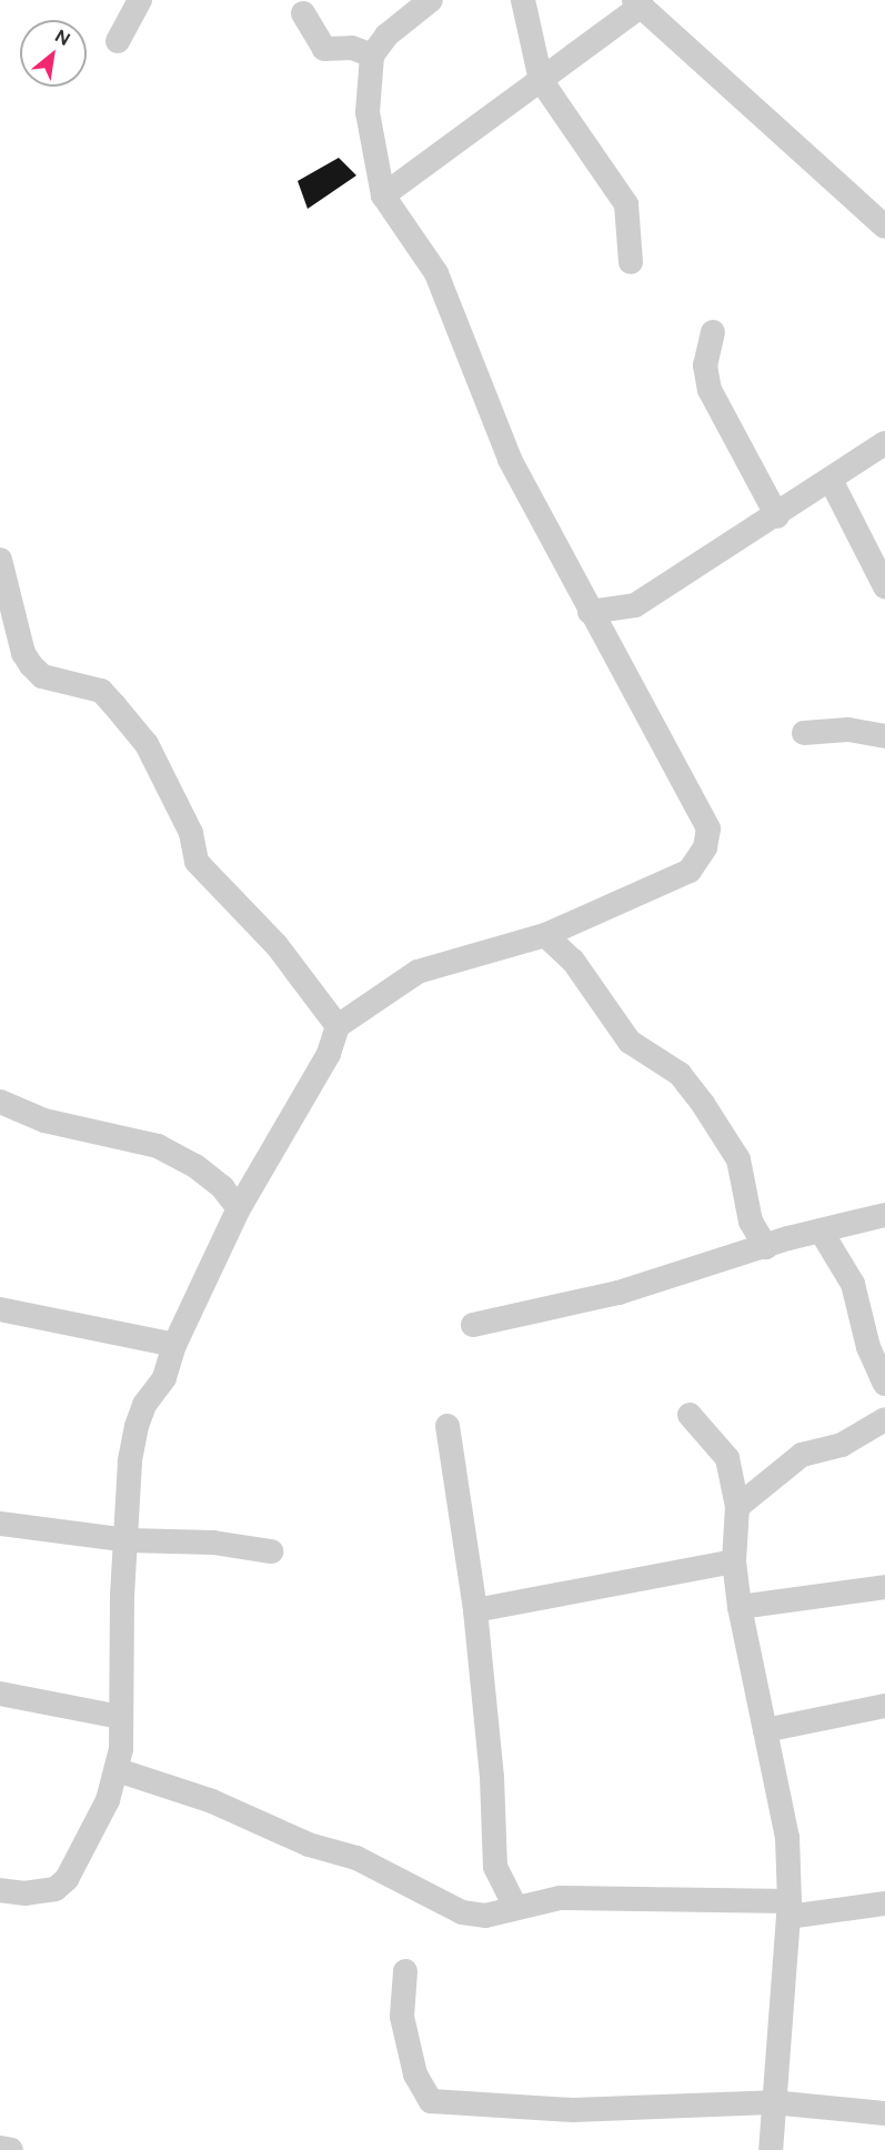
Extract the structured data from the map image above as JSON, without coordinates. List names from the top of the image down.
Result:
{
  "north": "top right"
}
